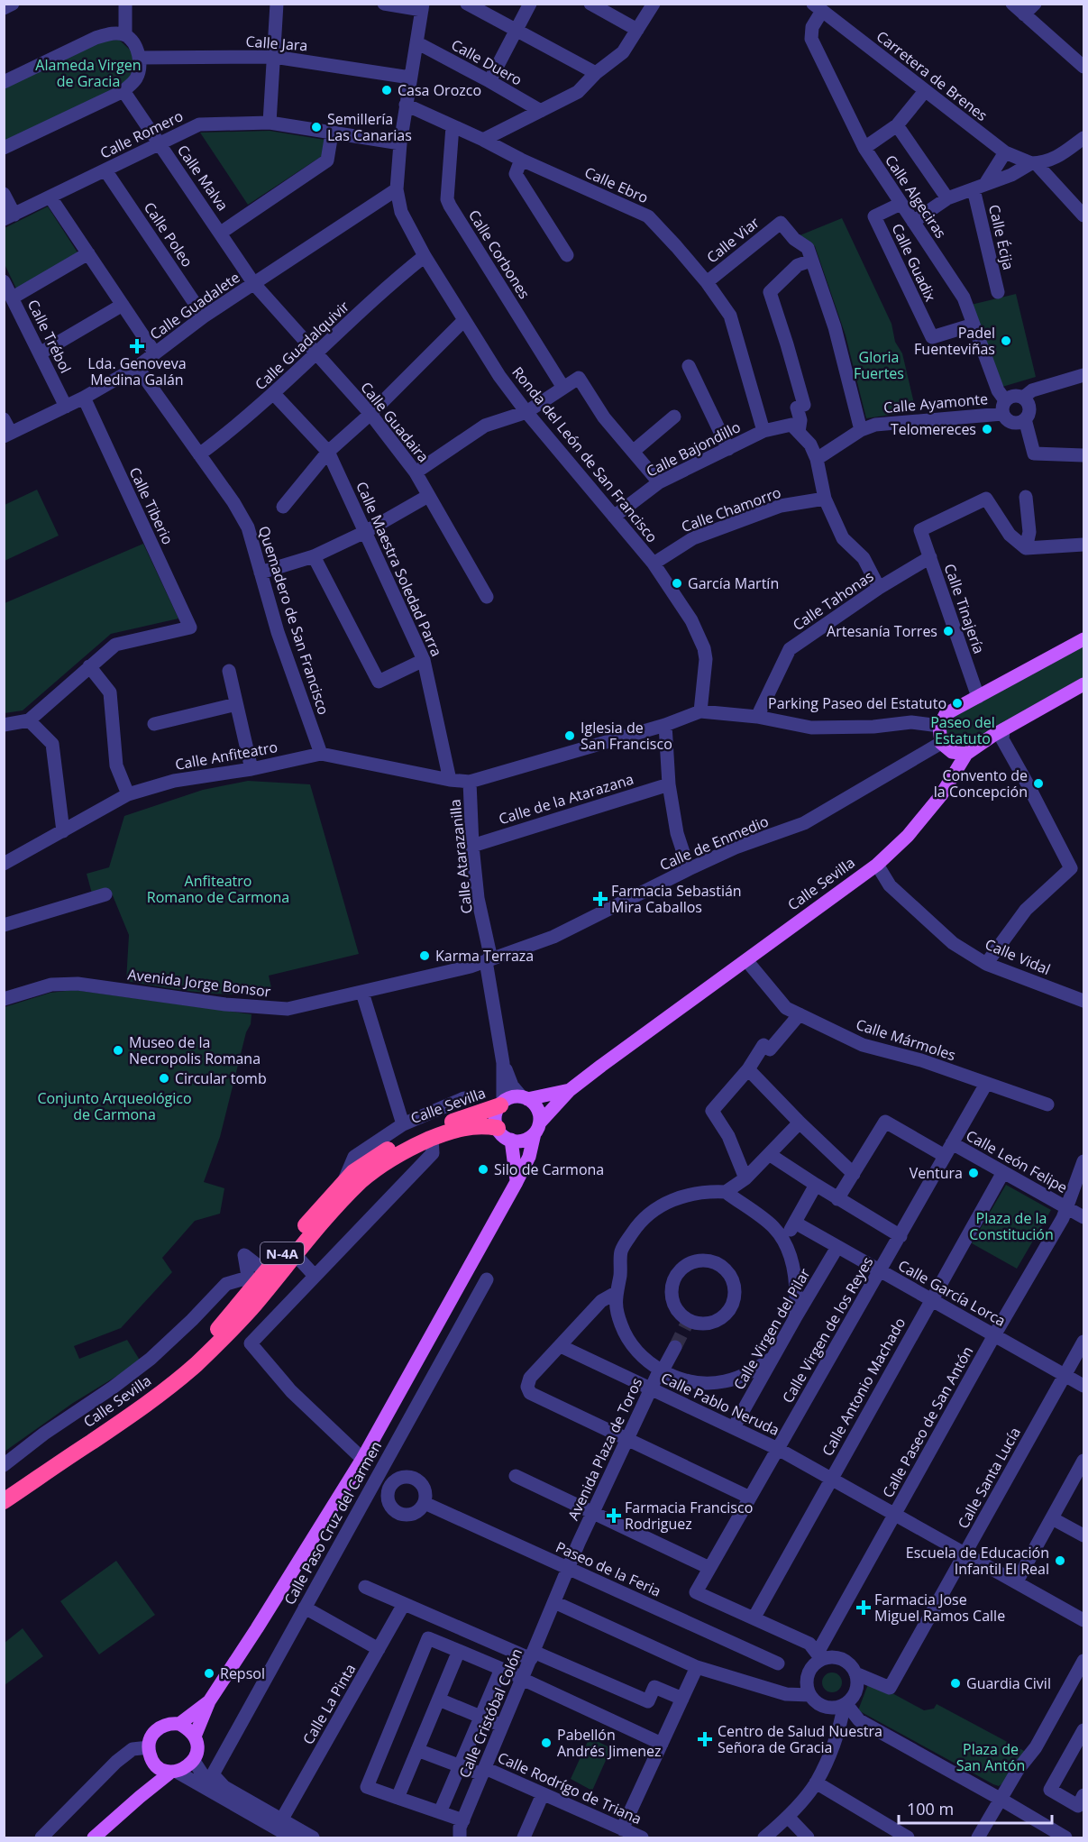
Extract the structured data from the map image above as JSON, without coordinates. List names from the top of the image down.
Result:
{
  "streets": {
    "highway": ["Calle Sevilla", "N-4A"],
    "street": [
      "Calle Jara",
      "Calle Duero",
      "Carretera de Brenes",
      "Calle Romero",
      "Calle Malva",
      "Calle Ebro",
      "Calle Algeciras",
      "Calle Poleo",
      "Calle Écija",
      "Calle Viar",
      "Calle Corbones",
      "Calle Guadix",
      "Calle Guadalete",
      "Calle Trébol",
      "Calle Guadalquivir",
      "Calle Ayamonte",
      "Calle Guadaira",
      "Calle Bajondillo",
      "Ronda del León de San Francisco",
      "Calle Tiberio",
      "Calle Chamorro",
      "Calle Maestra Soledad Parra",
      "Calle Tahonas",
      "Calle Tinajería",
      "Quemadero de San Francisco",
      "Calle Anfiteatro",
      "Calle de la Atarazana",
      "Calle de Enmedio",
      "Calle Atarazanilla",
      "Calle Vidal",
      "Avenida Jorge Bonsor",
      "Calle Mármoles",
      "Calle León Felipe",
      "Calle García Lorca",
      "Calle Virgen del Pilar",
      "Calle Virgen de los Reyes",
      "Calle Antonio Machado",
      "Calle Pablo Neruda",
      "Calle Paseo de San Antón",
      "Avenida Plaza de Toros",
      "Calle Santa Lucía",
      "Calle Paso Cruz del Carmen",
      "Paseo de la Feria",
      "Calle La Pinta",
      "Calle Cristóbal Colón",
      "Calle Rodrígo de Triana"
    ]
  },
  "crossings": [
    ["Calle Jara", "Ronda del León de San Francisco"],
    ["Calle Duero", "Ronda del León de San Francisco"],
    ["Carretera de Brenes", "Calle Algeciras"],
    ["Calle Romero", "Calle Malva"],
    ["Calle Romero", "Calle Poleo"],
    ["Calle Romero", "Ronda del León de San Francisco"],
    ["Calle Malva", "Calle Guadalete"],
    ["Calle Malva", "Calle Guadaira"],
    ["Calle Ebro", "Calle Viar"],
    ["Calle Ebro", "Calle Corbones"],
    ["Calle Ebro", "Calle Bajondillo"],
    ["Calle Ebro", "Ronda del León de San Francisco"],
    ["Calle Algeciras", "Calle Guadix"],
    ["Calle Algeciras", "Calle Ayamonte"],
    ["Calle Poleo", "Calle Guadalete"],
    ["Calle Guadalete", "Calle Trébol"],
    ["Calle Guadalete", "Calle Guadaira"],
    ["Calle Guadalete", "Ronda del León de San Francisco"],
    ["Calle Guadalete", "Calle Tiberio"],
    ["Calle Guadalete", "Quemadero de San Francisco"],
    ["Calle Guadalquivir", "Calle Guadaira"],
    ["Calle Guadalquivir", "Ronda del León de San Francisco"],
    ["Calle Guadalquivir", "Calle Maestra Soledad Parra"],
    ["Calle Guadalquivir", "Quemadero de San Francisco"],
    ["Calle Bajondillo", "Ronda del León de San Francisco"],
    ["Ronda del León de San Francisco", "Calle Chamorro"],
    ["Calle Maestra Soledad Parra", "Calle Anfiteatro"],
    ["Calle Tahonas", "Calle Tinajería"],
    ["Quemadero de San Francisco", "Calle Anfiteatro"],
    ["Calle Anfiteatro", "Calle Atarazanilla"],
    ["Calle de la Atarazana", "Calle Atarazanilla"],
    ["Calle de Enmedio", "Calle Atarazanilla"],
    ["Calle de Enmedio", "Avenida Jorge Bonsor"],
    ["Calle Atarazanilla", "Avenida Jorge Bonsor"],
    ["Calle Sevilla", "Calle Vidal"],
    ["Calle Sevilla", "Calle Mármoles"],
    ["Calle Sevilla", "N-4A"],
    ["Calle Mármoles", "Calle Virgen de los Reyes"],
    ["Calle León Felipe", "Calle Virgen de los Reyes"],
    ["Calle León Felipe", "Calle Antonio Machado"],
    ["Calle León Felipe", "Calle Paseo de San Antón"],
    ["Calle García Lorca", "Calle Virgen del Pilar"],
    ["Calle García Lorca", "Calle Virgen de los Reyes"],
    ["Calle García Lorca", "Calle Antonio Machado"],
    ["Calle García Lorca", "Calle Paseo de San Antón"],
    ["Calle García Lorca", "Calle Santa Lucía"],
    ["Calle Virgen del Pilar", "Calle Pablo Neruda"],
    ["Calle Virgen de los Reyes", "Calle Antonio Machado"],
    ["Calle Virgen de los Reyes", "Calle Pablo Neruda"],
    ["Calle Antonio Machado", "Calle Pablo Neruda"],
    ["Calle Pablo Neruda", "Calle Paseo de San Antón"],
    ["Calle Pablo Neruda", "Avenida Plaza de Toros"],
    ["Calle Pablo Neruda", "Calle Santa Lucía"],
    ["Calle Paseo de San Antón", "Calle Santa Lucía"],
    ["Avenida Plaza de Toros", "Paseo de la Feria"],
    ["Avenida Plaza de Toros", "Calle Cristóbal Colón"],
    ["Calle Cristóbal Colón", "Calle Rodrígo de Triana"]
  ],
  "parks": [
    "Alameda Virgen de Gracia",
    "Gloria Fuertes",
    "Paseo del Estatuto",
    "Anfiteatro Romano de Carmona",
    "Conjunto Arqueológico de Carmona",
    "Plaza de la Constitución",
    "Plaza de San Antón"
  ],
  "places": {
    "other": [
      "Casa Orozco",
      "Semillería Las Canarias",
      "Padel Fuenteviñas",
      "Telomereces",
      "García Martín",
      "Artesanía Torres",
      "Parking Paseo del Estatuto",
      "Iglesia de San Francisco",
      "Convento de la Concepción",
      "Karma Terraza",
      "Museo de la Necropolis Romana",
      "Circular tomb",
      "Silo de Carmona",
      "Ventura",
      "Escuela de Educación Infantil El Real",
      "Repsol",
      "Guardia Civil",
      "Pabellón Andrés Jimenez"
    ],
    "health": [
      "Lda. Genoveva Medina Galán",
      "Farmacia Sebastián Mira Caballos",
      "Farmacia Francisco Rodriguez",
      "Farmacia Jose Miguel Ramos Calle",
      "Centro de Salud Nuestra Señora de Gracia"
    ]
  },
  "scale_bar": "100 m"
}
